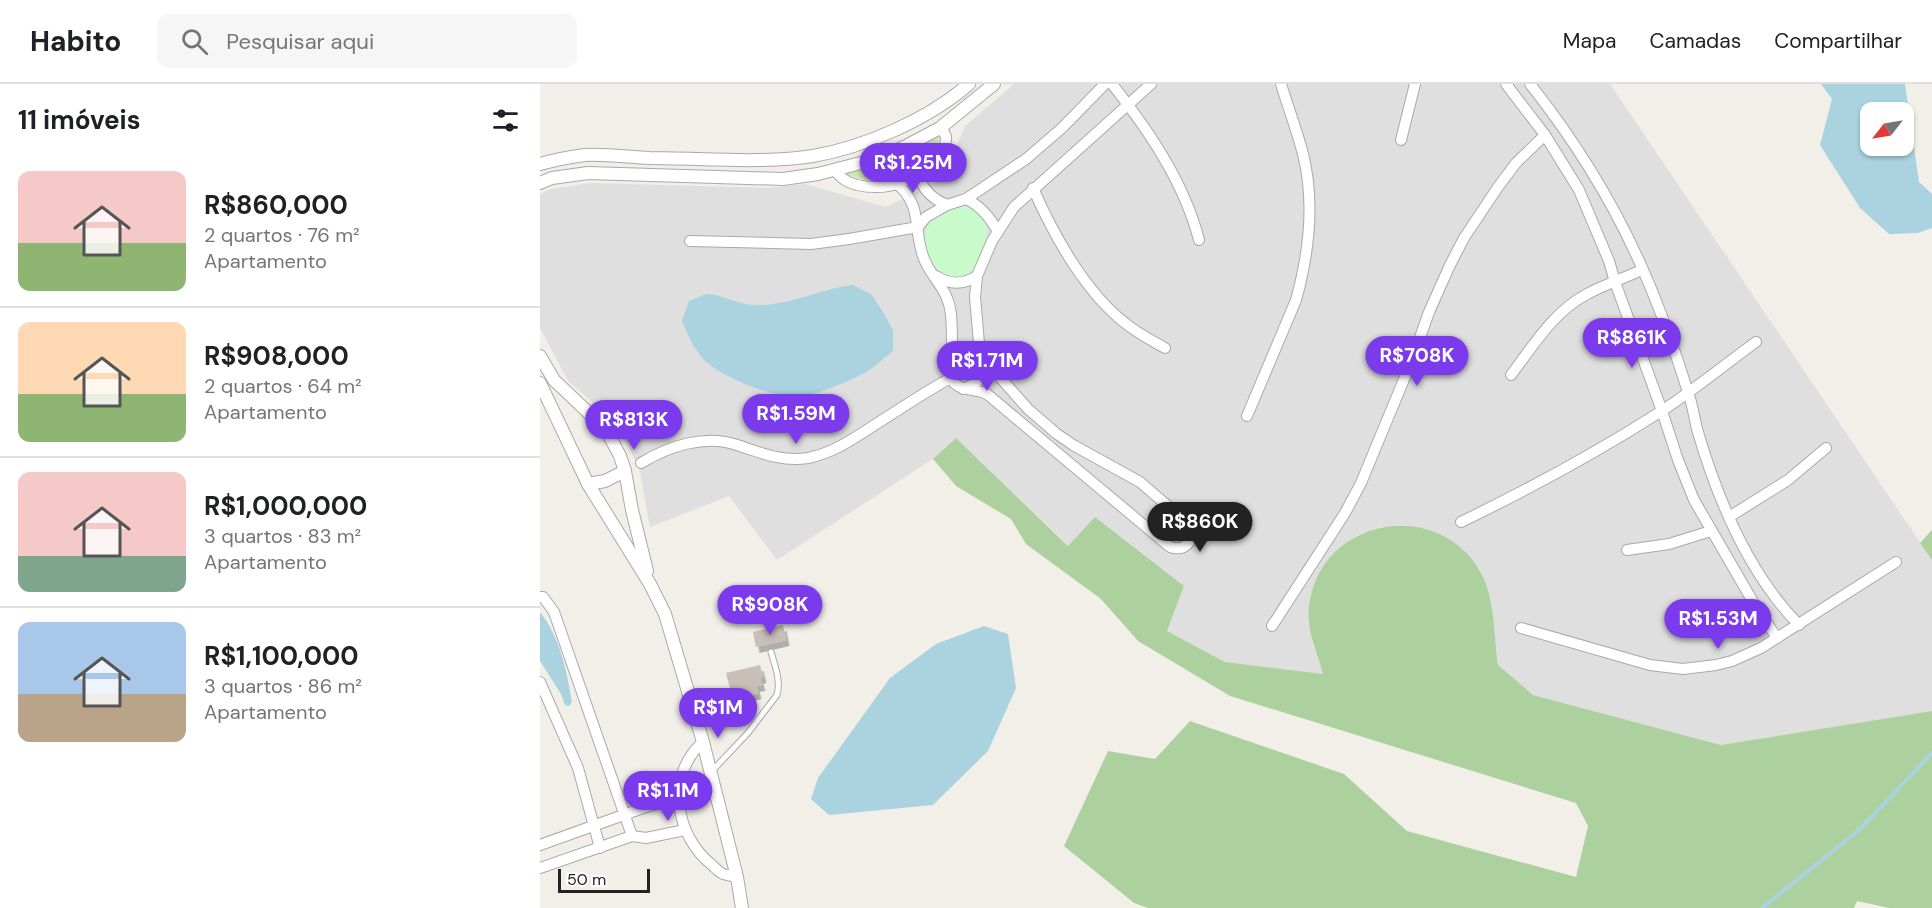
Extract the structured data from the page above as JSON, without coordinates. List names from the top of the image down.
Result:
{
  "scale_bar": "50 m",
  "north": "bottom left",
  "page": {
    "header": "Habito",
    "search": "Pesquisar aqui",
    "nav": ["Mapa", "Camadas", "Compartilhar"],
    "heading": "11 imóveis",
    "price": [
      "R$1.25M",
      "R$861K",
      "R$708K",
      "R$1.71M",
      "R$1.59M",
      "R$813K",
      "R$860K",
      "R$908K",
      "R$1.53M",
      "R$1M",
      "R$1.1M"
    ],
    "list": [
      {
        "name": "R$860,000",
        "note": "2 quartos · 76 m² · Apartamento"
      },
      {
        "name": "R$908,000",
        "note": "2 quartos · 64 m² · Apartamento"
      },
      {
        "name": "R$1,000,000",
        "note": "3 quartos · 83 m² · Apartamento"
      },
      {
        "name": "R$1,100,000",
        "note": "3 quartos · 86 m² · Apartamento"
      }
    ],
    "scale": "50 m"
  }
}
